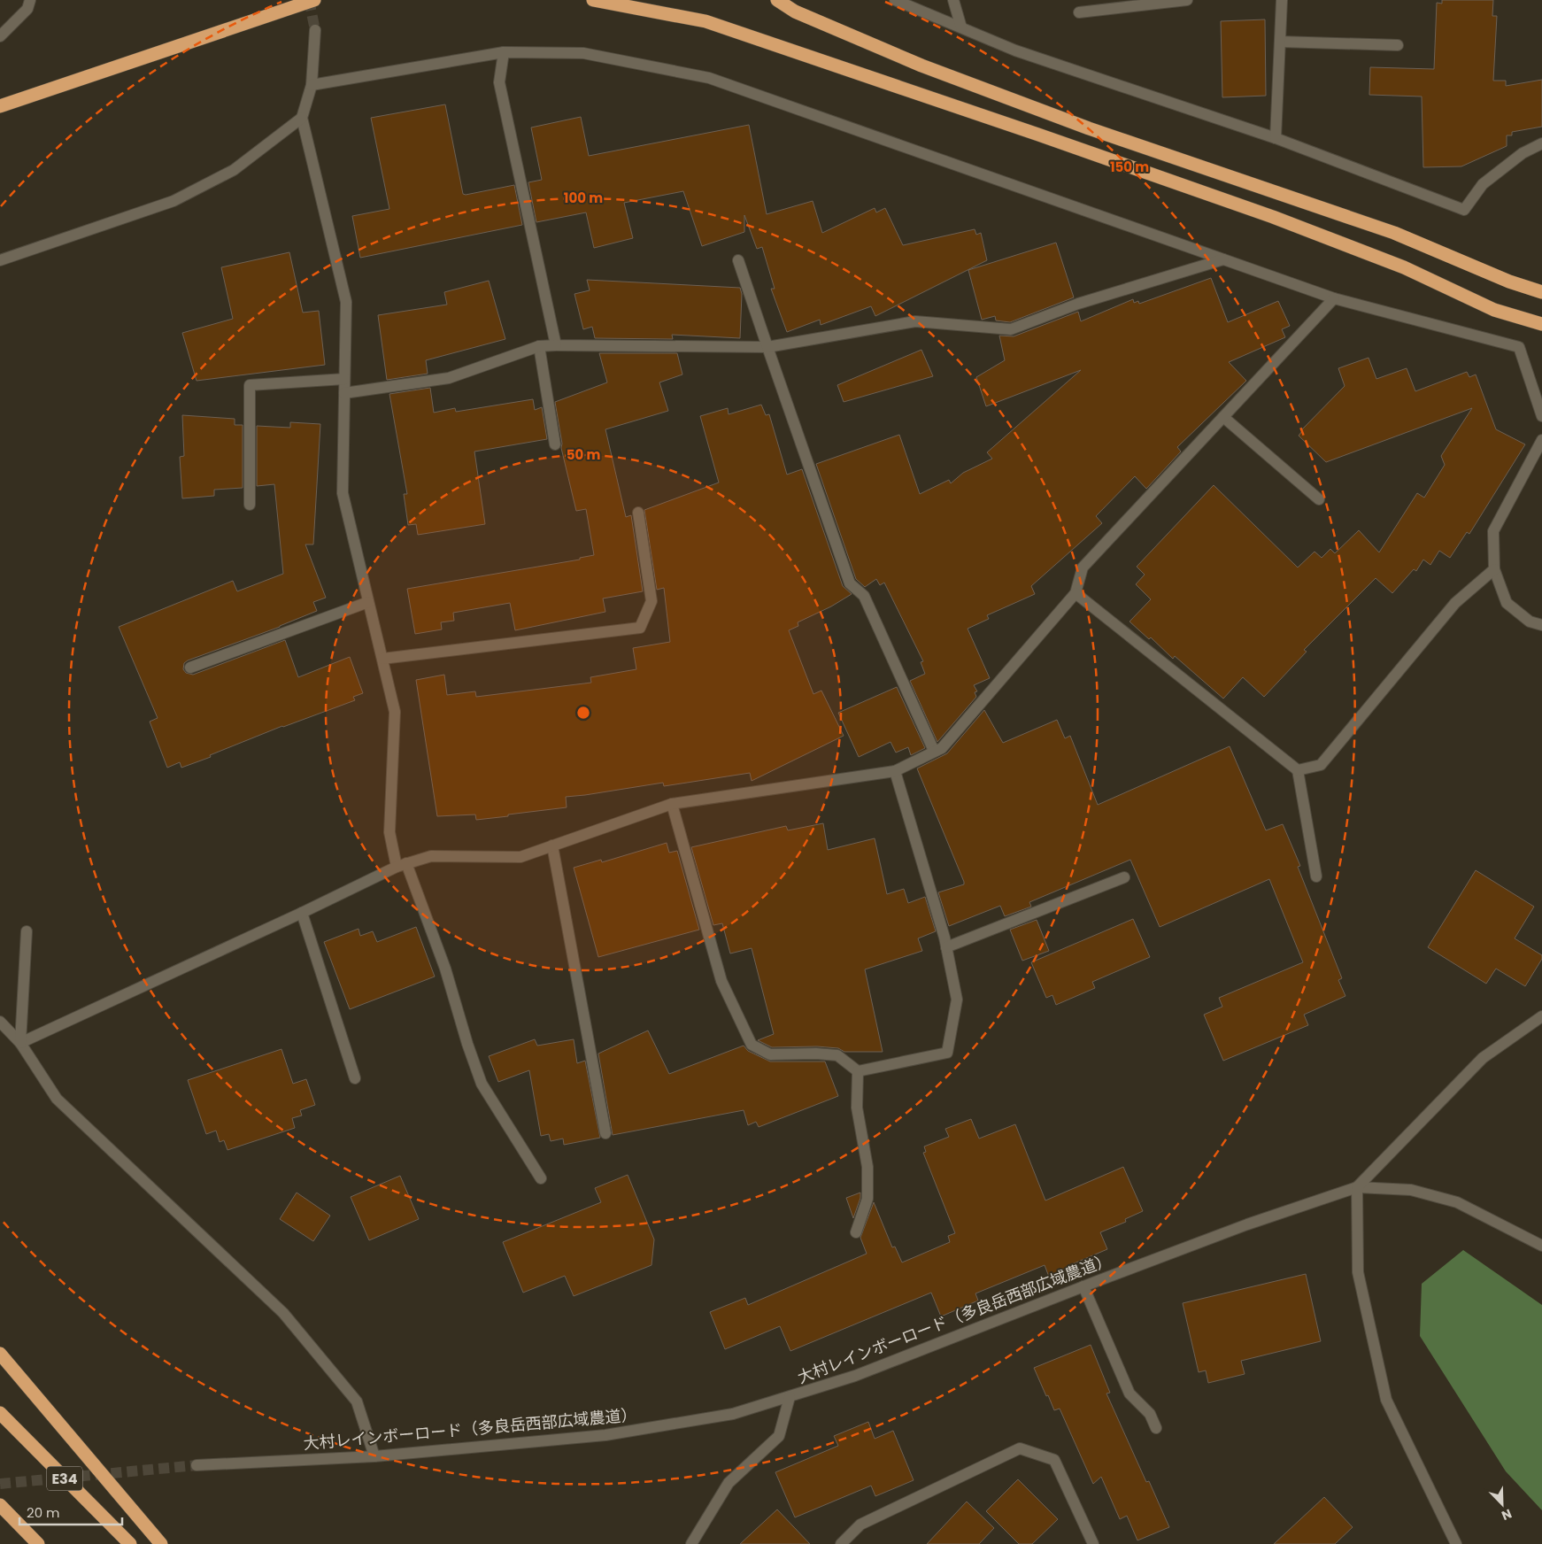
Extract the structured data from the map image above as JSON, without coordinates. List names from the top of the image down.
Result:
{
  "streets": {
    "highway": ["E34"],
    "street": ["大村レインボーロード（多良岳西部広域農道）"]
  },
  "scale_bar": "20 m",
  "north": "bottom right",
  "rings": ["150 m", "100 m", "50 m"]
}
